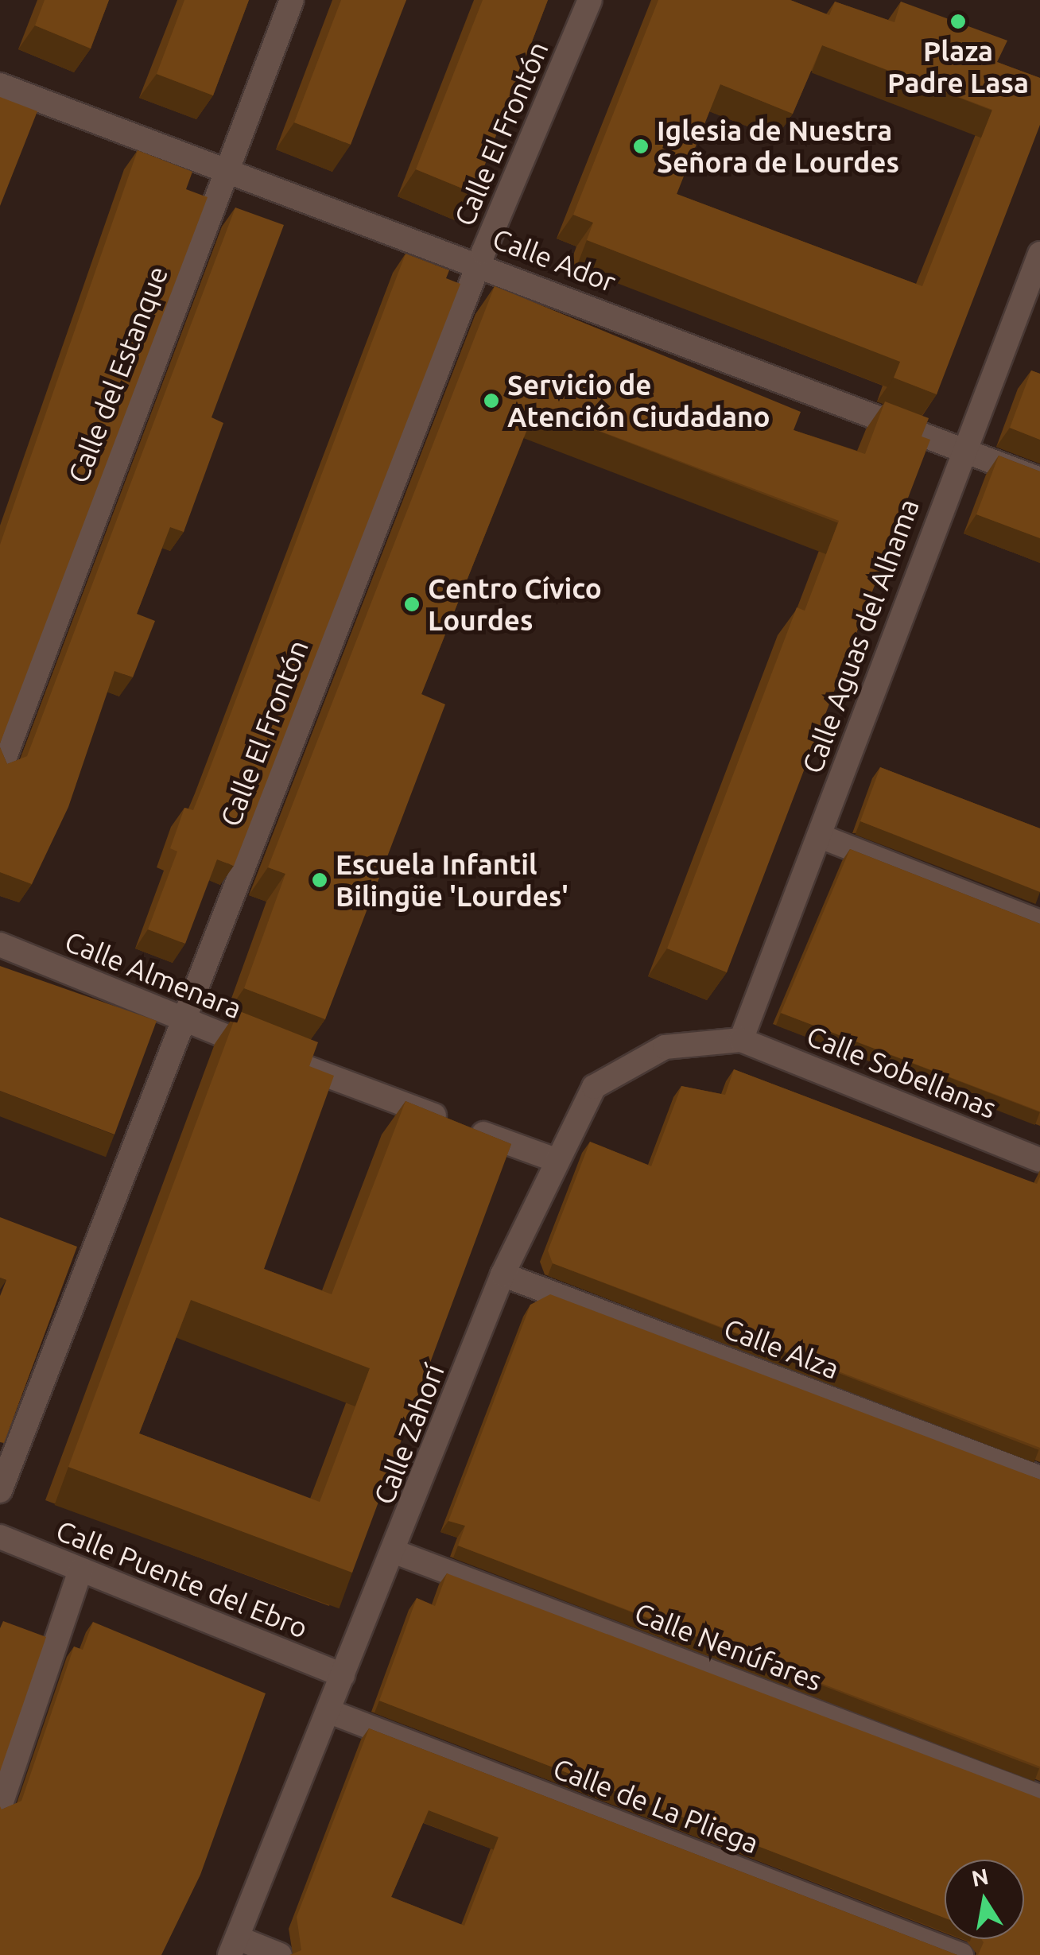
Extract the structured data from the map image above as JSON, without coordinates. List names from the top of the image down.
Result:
{
  "streets": {
    "street": [
      "Calle El Frontón",
      "Calle Ador",
      "Calle del Estanque",
      "Calle Aguas del Alhama",
      "Calle Almenara",
      "Calle Sobellanas",
      "Calle Alza",
      "Calle Zahorí",
      "Calle Puente del Ebro",
      "Calle Nenúfares",
      "Calle de La Pliega"
    ]
  },
  "crossings": [
    ["Calle El Frontón", "Calle Ador"],
    ["Calle El Frontón", "Calle Almenara"],
    ["Calle Ador", "Calle del Estanque"],
    ["Calle Ador", "Calle Aguas del Alhama"],
    ["Calle Aguas del Alhama", "Calle Sobellanas"],
    ["Calle Aguas del Alhama", "Calle Zahorí"],
    ["Calle Almenara", "Calle Zahorí"],
    ["Calle Sobellanas", "Calle Zahorí"],
    ["Calle Alza", "Calle Zahorí"],
    ["Calle Zahorí", "Calle Puente del Ebro"],
    ["Calle Zahorí", "Calle Nenúfares"],
    ["Calle Zahorí", "Calle de La Pliega"]
  ],
  "places": [
    "Plaza Padre Lasa",
    "Iglesia de Nuestra Señora de Lourdes",
    "Servicio de Atención Ciudadano",
    "Centro Cívico Lourdes",
    "Escuela Infantil Bilingüe 'Lourdes'"
  ],
  "north": "top"
}
